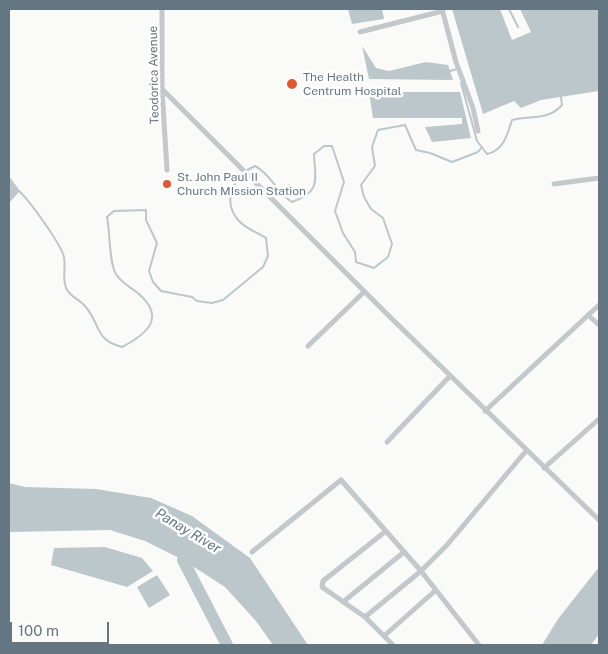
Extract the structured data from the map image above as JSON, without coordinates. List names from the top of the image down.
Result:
{
  "streets": {
    "street": ["Teodorica Avenue"]
  },
  "water": ["Panay River"],
  "places": ["The Health Centrum Hospital", "St. John Paul II Church MIssion Station"],
  "scale_bar": "100 m"
}
